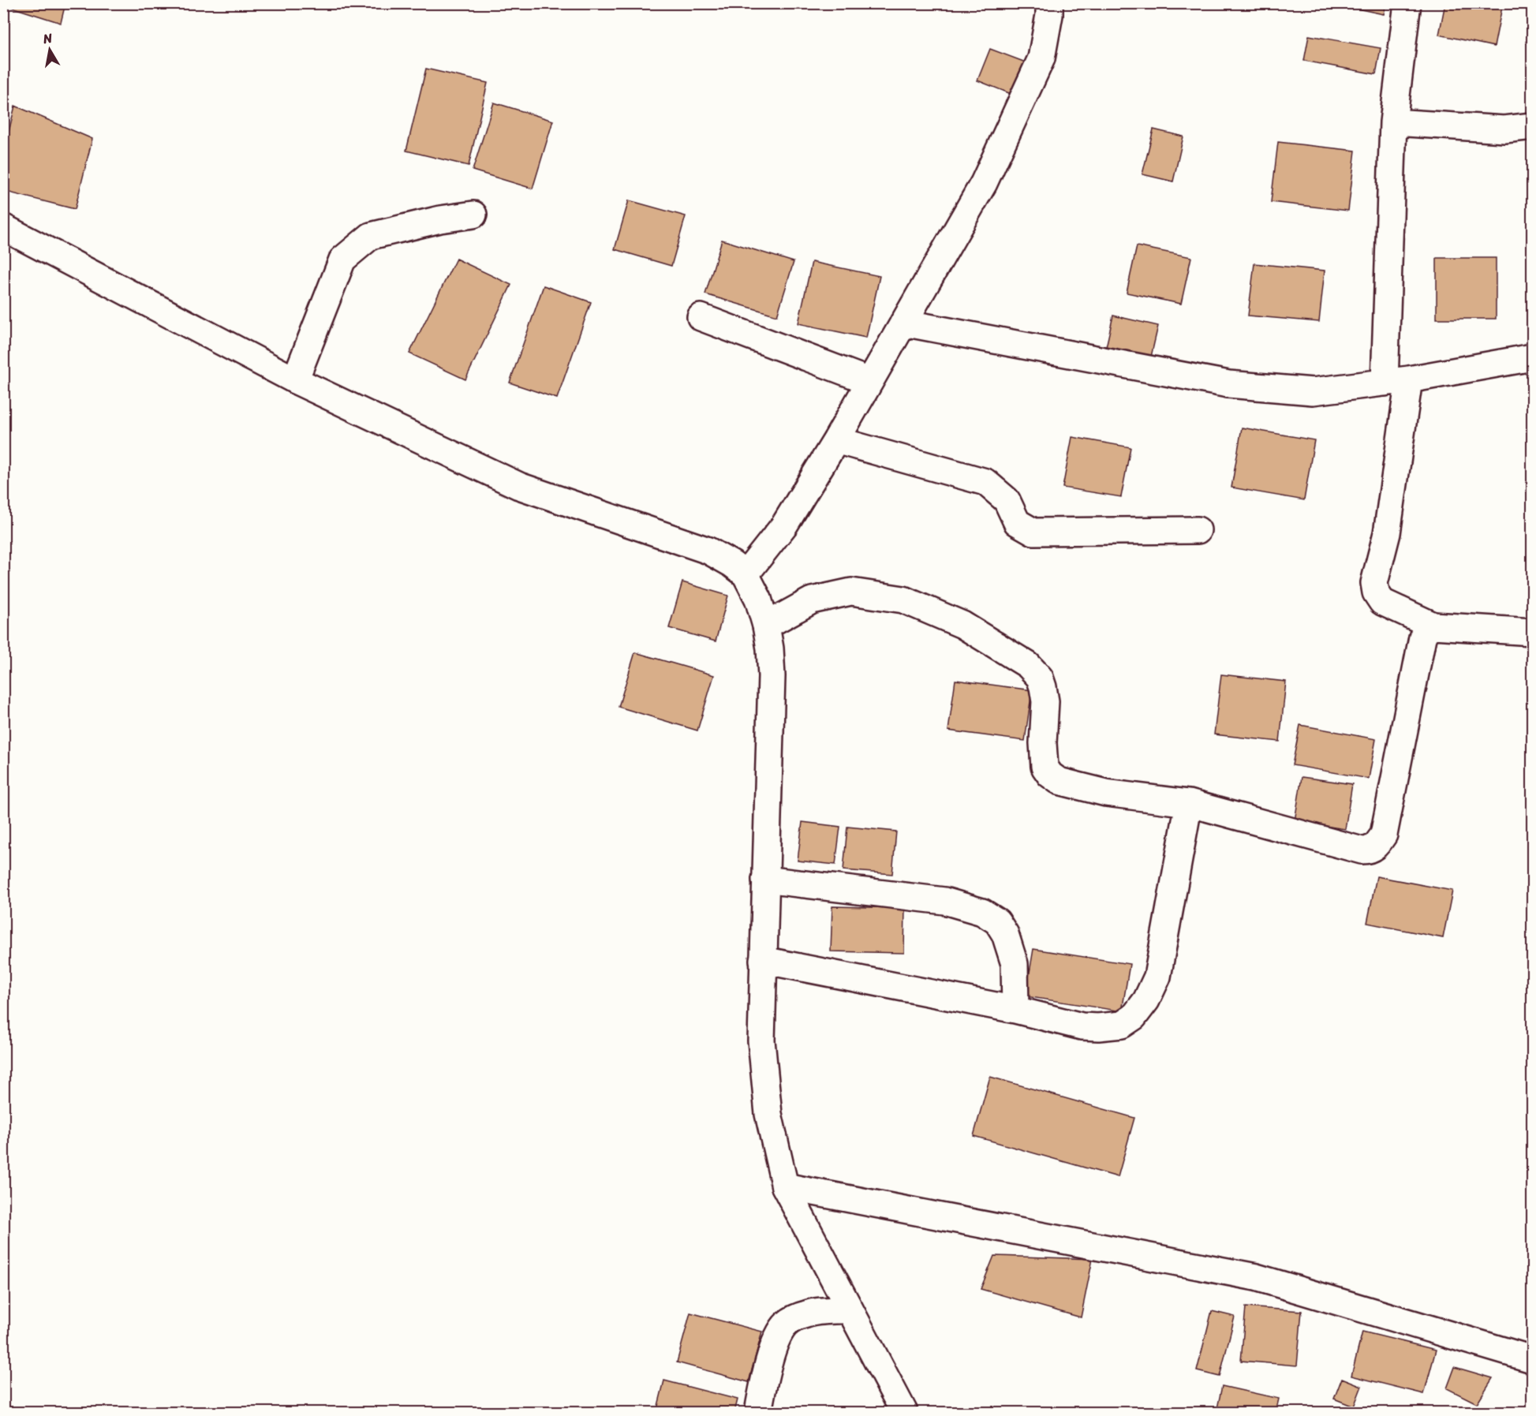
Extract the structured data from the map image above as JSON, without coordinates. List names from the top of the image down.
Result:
{
  "north": "top"
}
